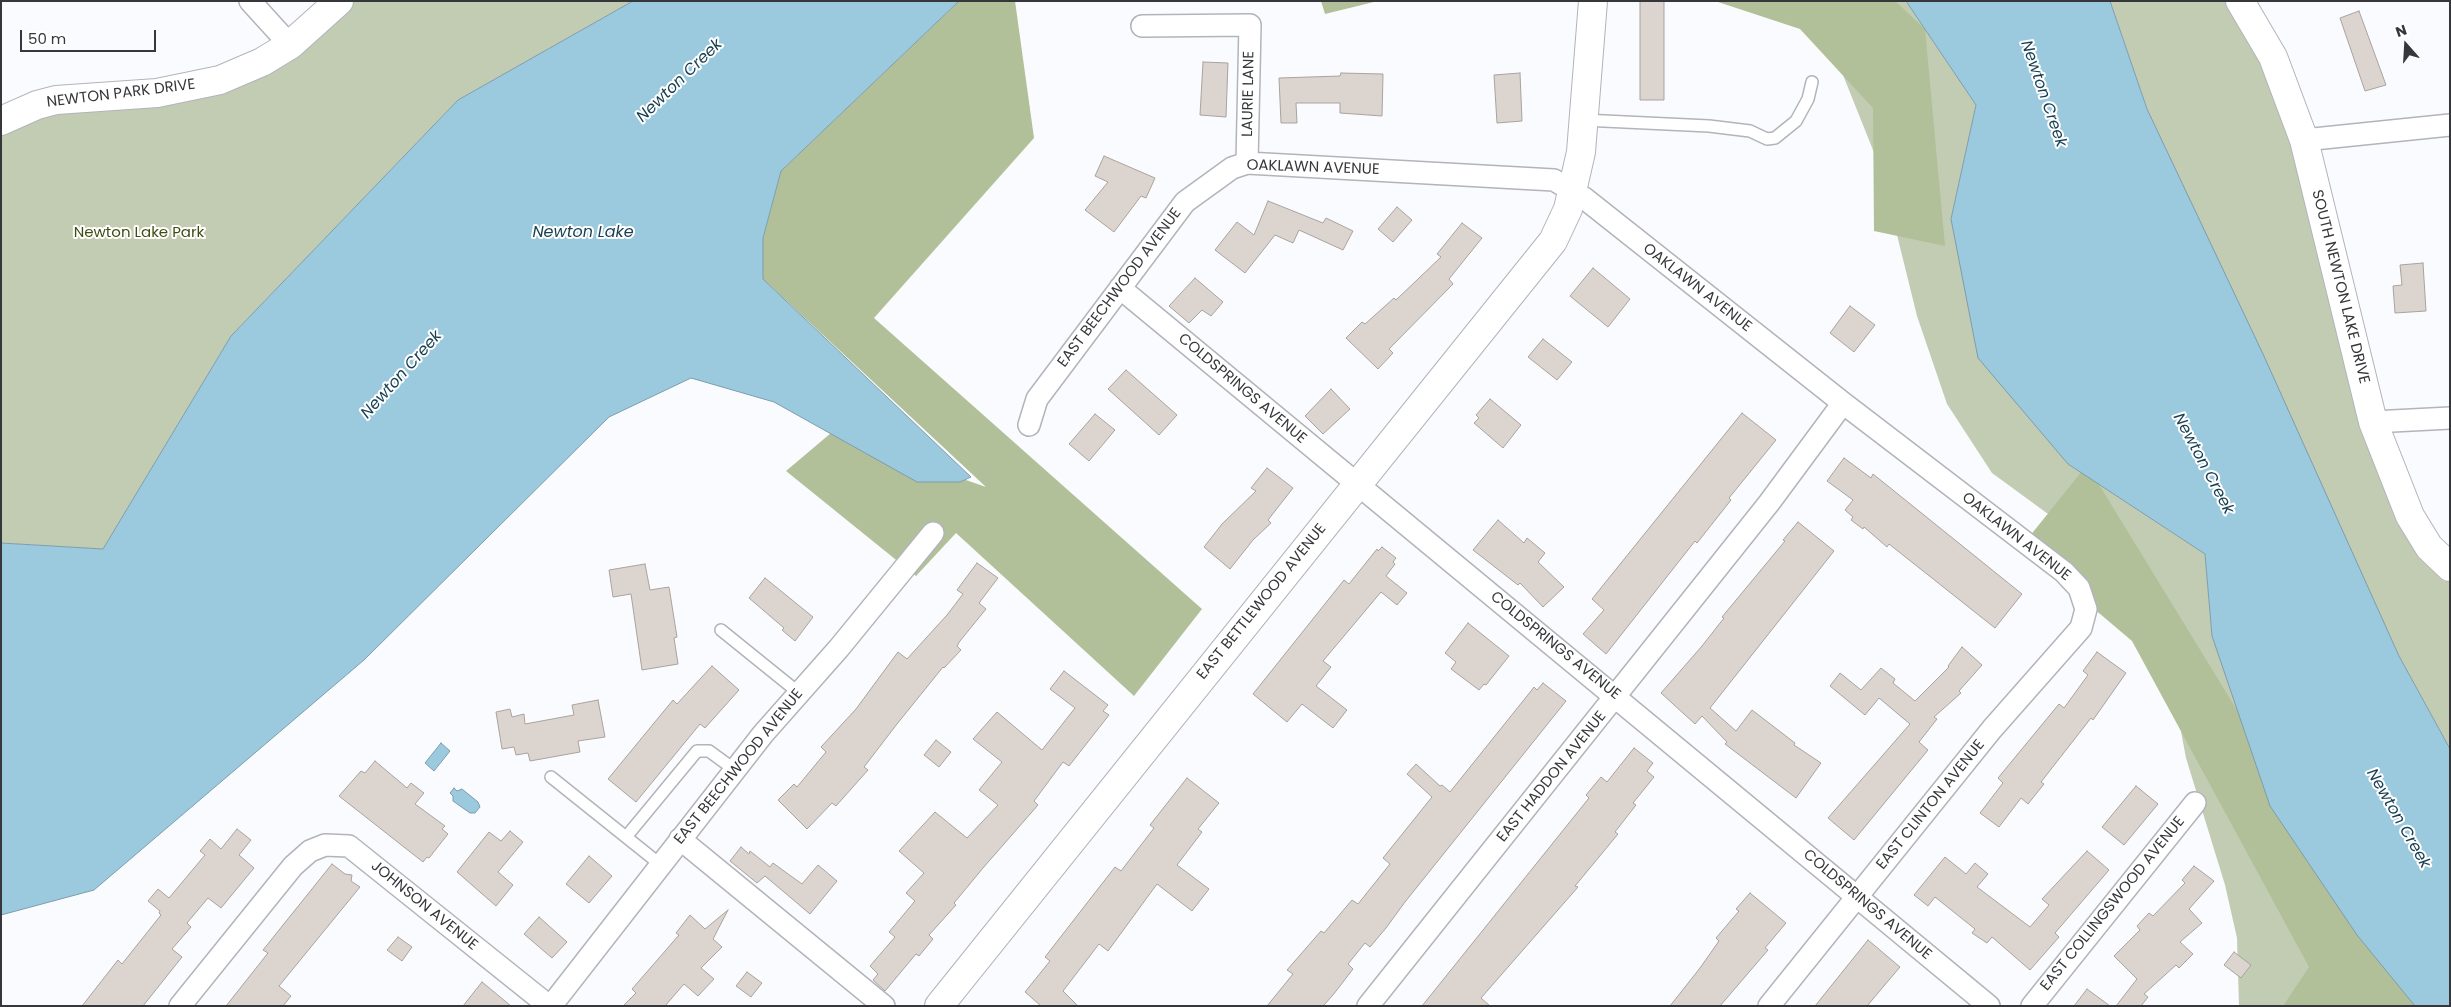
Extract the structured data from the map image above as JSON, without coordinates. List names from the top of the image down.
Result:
{
  "streets": {
    "street": [
      "NEWTON PARK DRIVE",
      "LAURIE LANE",
      "OAKLAWN AVENUE",
      "SOUTH NEWTON LAKE DRIVE",
      "EAST BEECHWOOD AVENUE",
      "COLDSPRINGS AVENUE",
      "EAST BETTLEWOOD AVENUE",
      "EAST HADDON AVENUE",
      "EAST CLINTON AVENUE",
      "EAST COLLINGSWOOD AVENUE",
      "JOHNSON AVENUE"
    ]
  },
  "crossings": [
    ["LAURIE LANE", "OAKLAWN AVENUE"],
    ["LAURIE LANE", "EAST BEECHWOOD AVENUE"],
    ["OAKLAWN AVENUE", "EAST BEECHWOOD AVENUE"],
    ["OAKLAWN AVENUE", "EAST BETTLEWOOD AVENUE"],
    ["OAKLAWN AVENUE", "EAST HADDON AVENUE"],
    ["OAKLAWN AVENUE", "EAST CLINTON AVENUE"],
    ["EAST BEECHWOOD AVENUE", "COLDSPRINGS AVENUE"],
    ["EAST BEECHWOOD AVENUE", "JOHNSON AVENUE"],
    ["COLDSPRINGS AVENUE", "EAST BETTLEWOOD AVENUE"],
    ["COLDSPRINGS AVENUE", "EAST HADDON AVENUE"],
    ["COLDSPRINGS AVENUE", "EAST CLINTON AVENUE"]
  ],
  "water": ["Newton Creek", "Newton Lake"],
  "parks": ["Newton Lake Park"],
  "scale_bar": "50 m",
  "north": "top"
}
